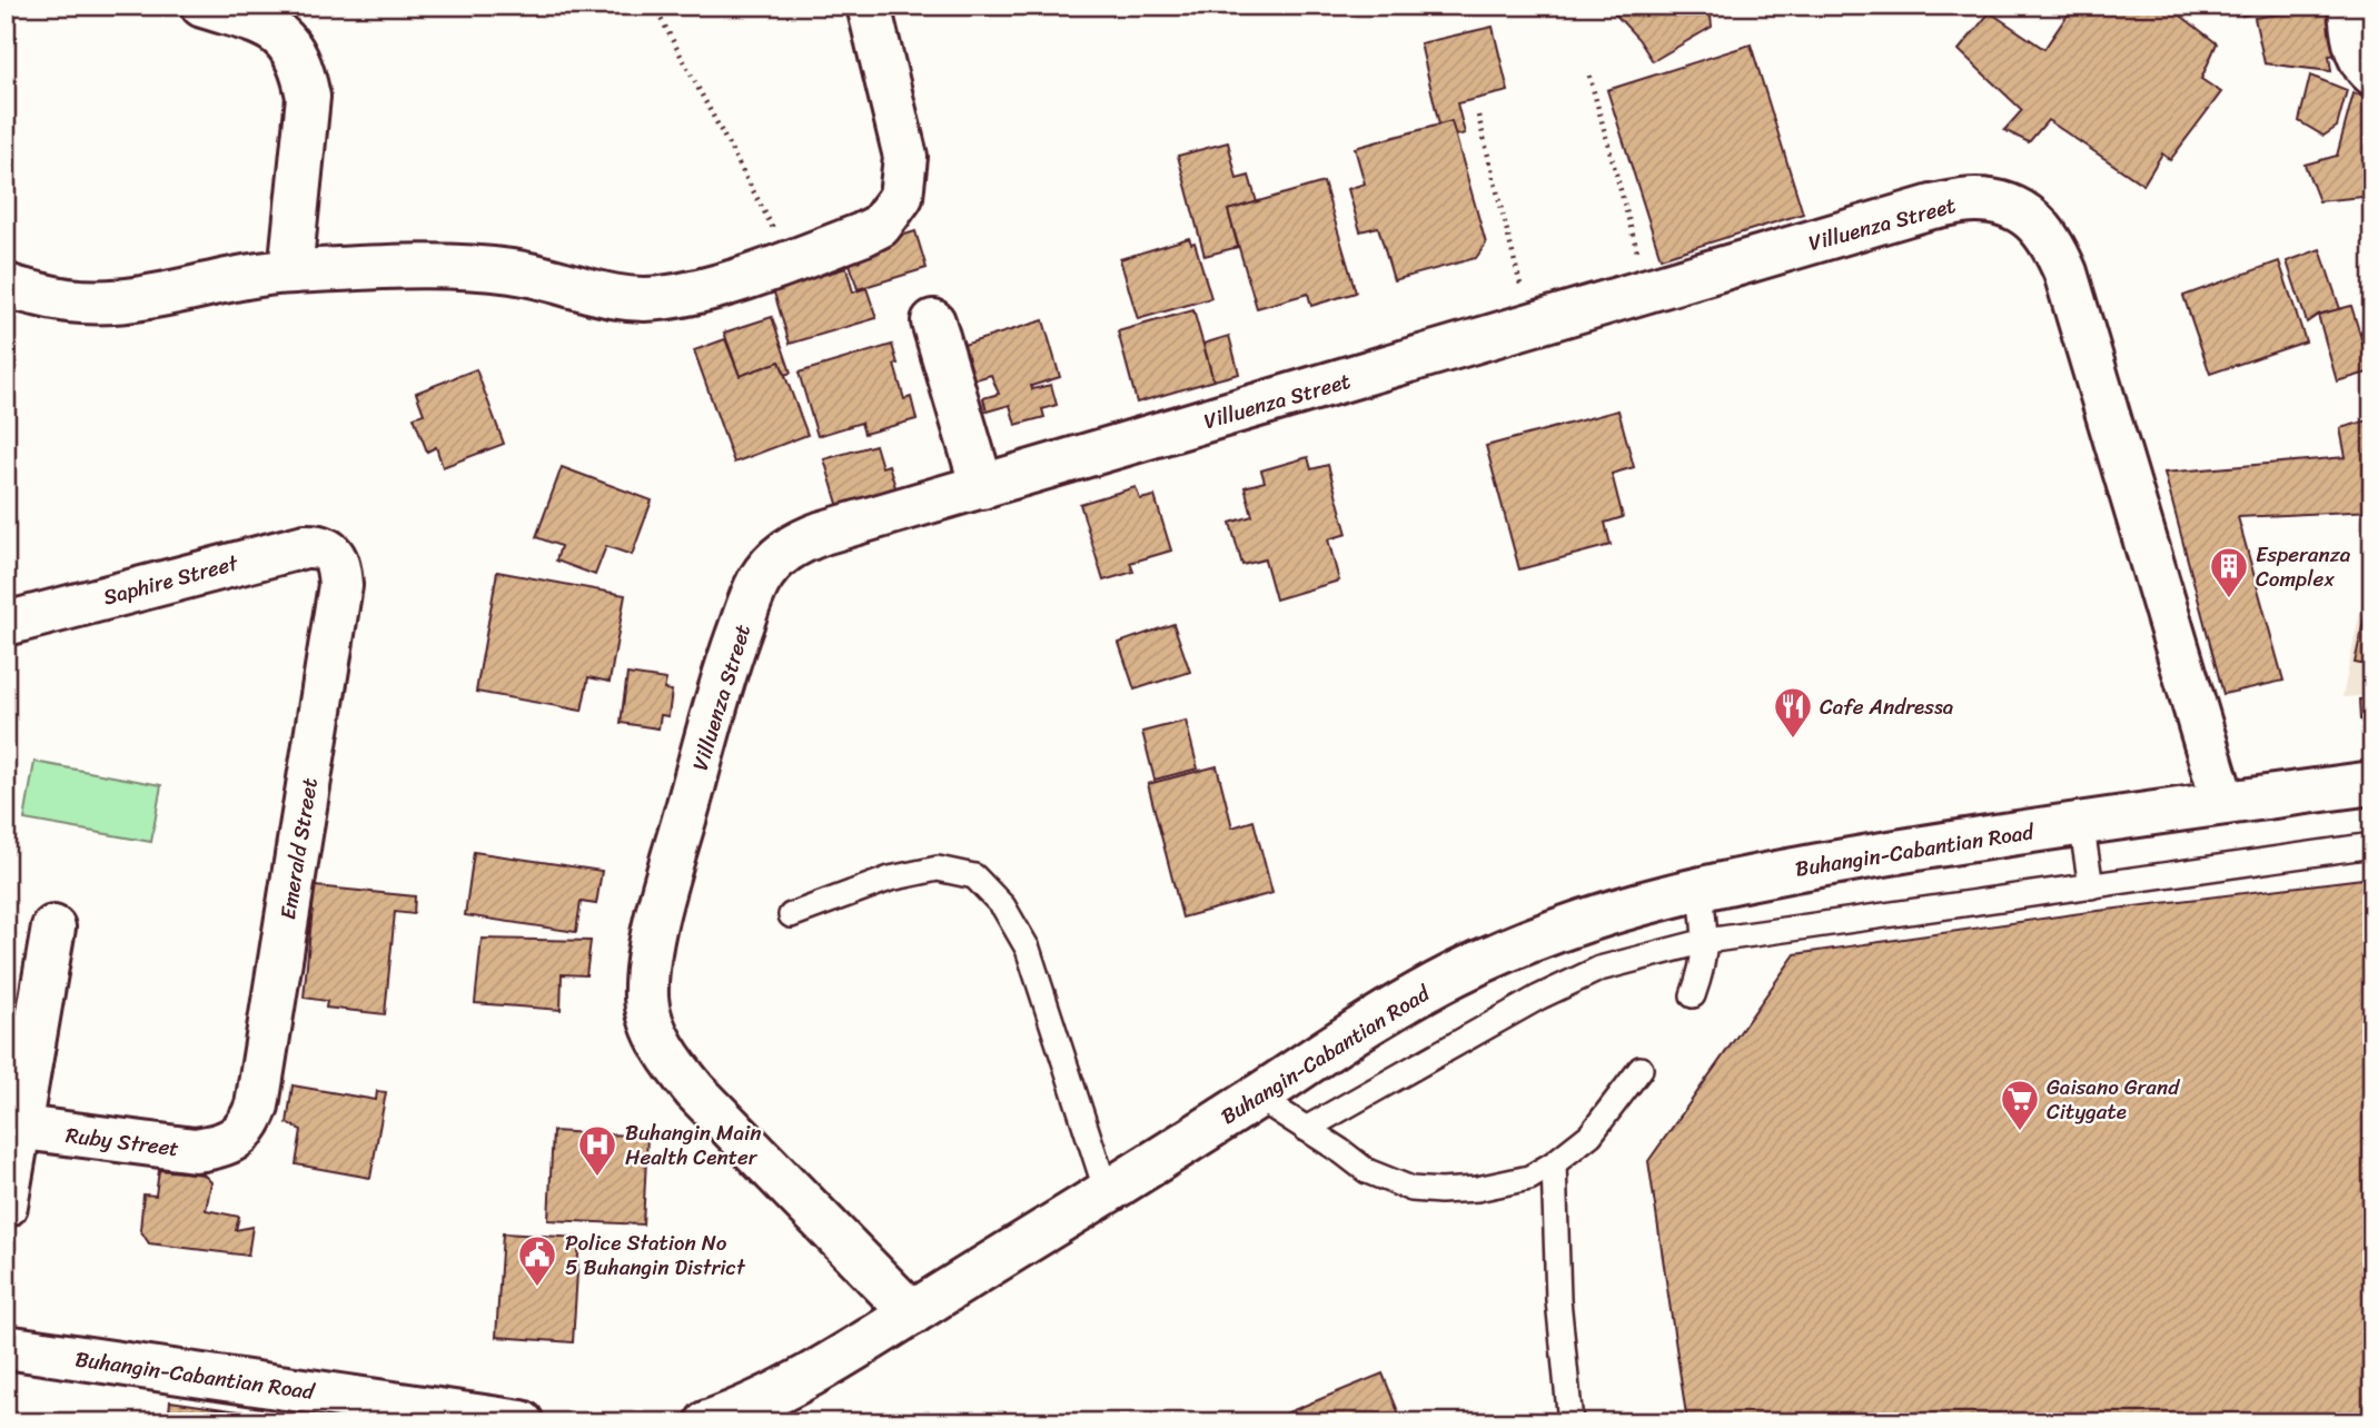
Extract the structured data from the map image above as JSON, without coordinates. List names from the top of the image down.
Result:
{
  "streets": {
    "street": [
      "Villuenza Street",
      "Saphire Street",
      "Emerald Street",
      "Buhangin-Cabantian Road",
      "Ruby Street"
    ]
  },
  "crossings": [
    ["Villuenza Street", "Buhangin-Cabantian Road"],
    ["Saphire Street", "Emerald Street"],
    ["Emerald Street", "Ruby Street"]
  ],
  "places": {
    "building": ["Esperanza Complex"],
    "restaurant": ["Cafe Andressa"],
    "supermarket": ["Gaisano Grand Citygate"],
    "hospital": ["Buhangin Main Health Center"],
    "public building": ["Police Station No 5 Buhangin District"]
  }
}
